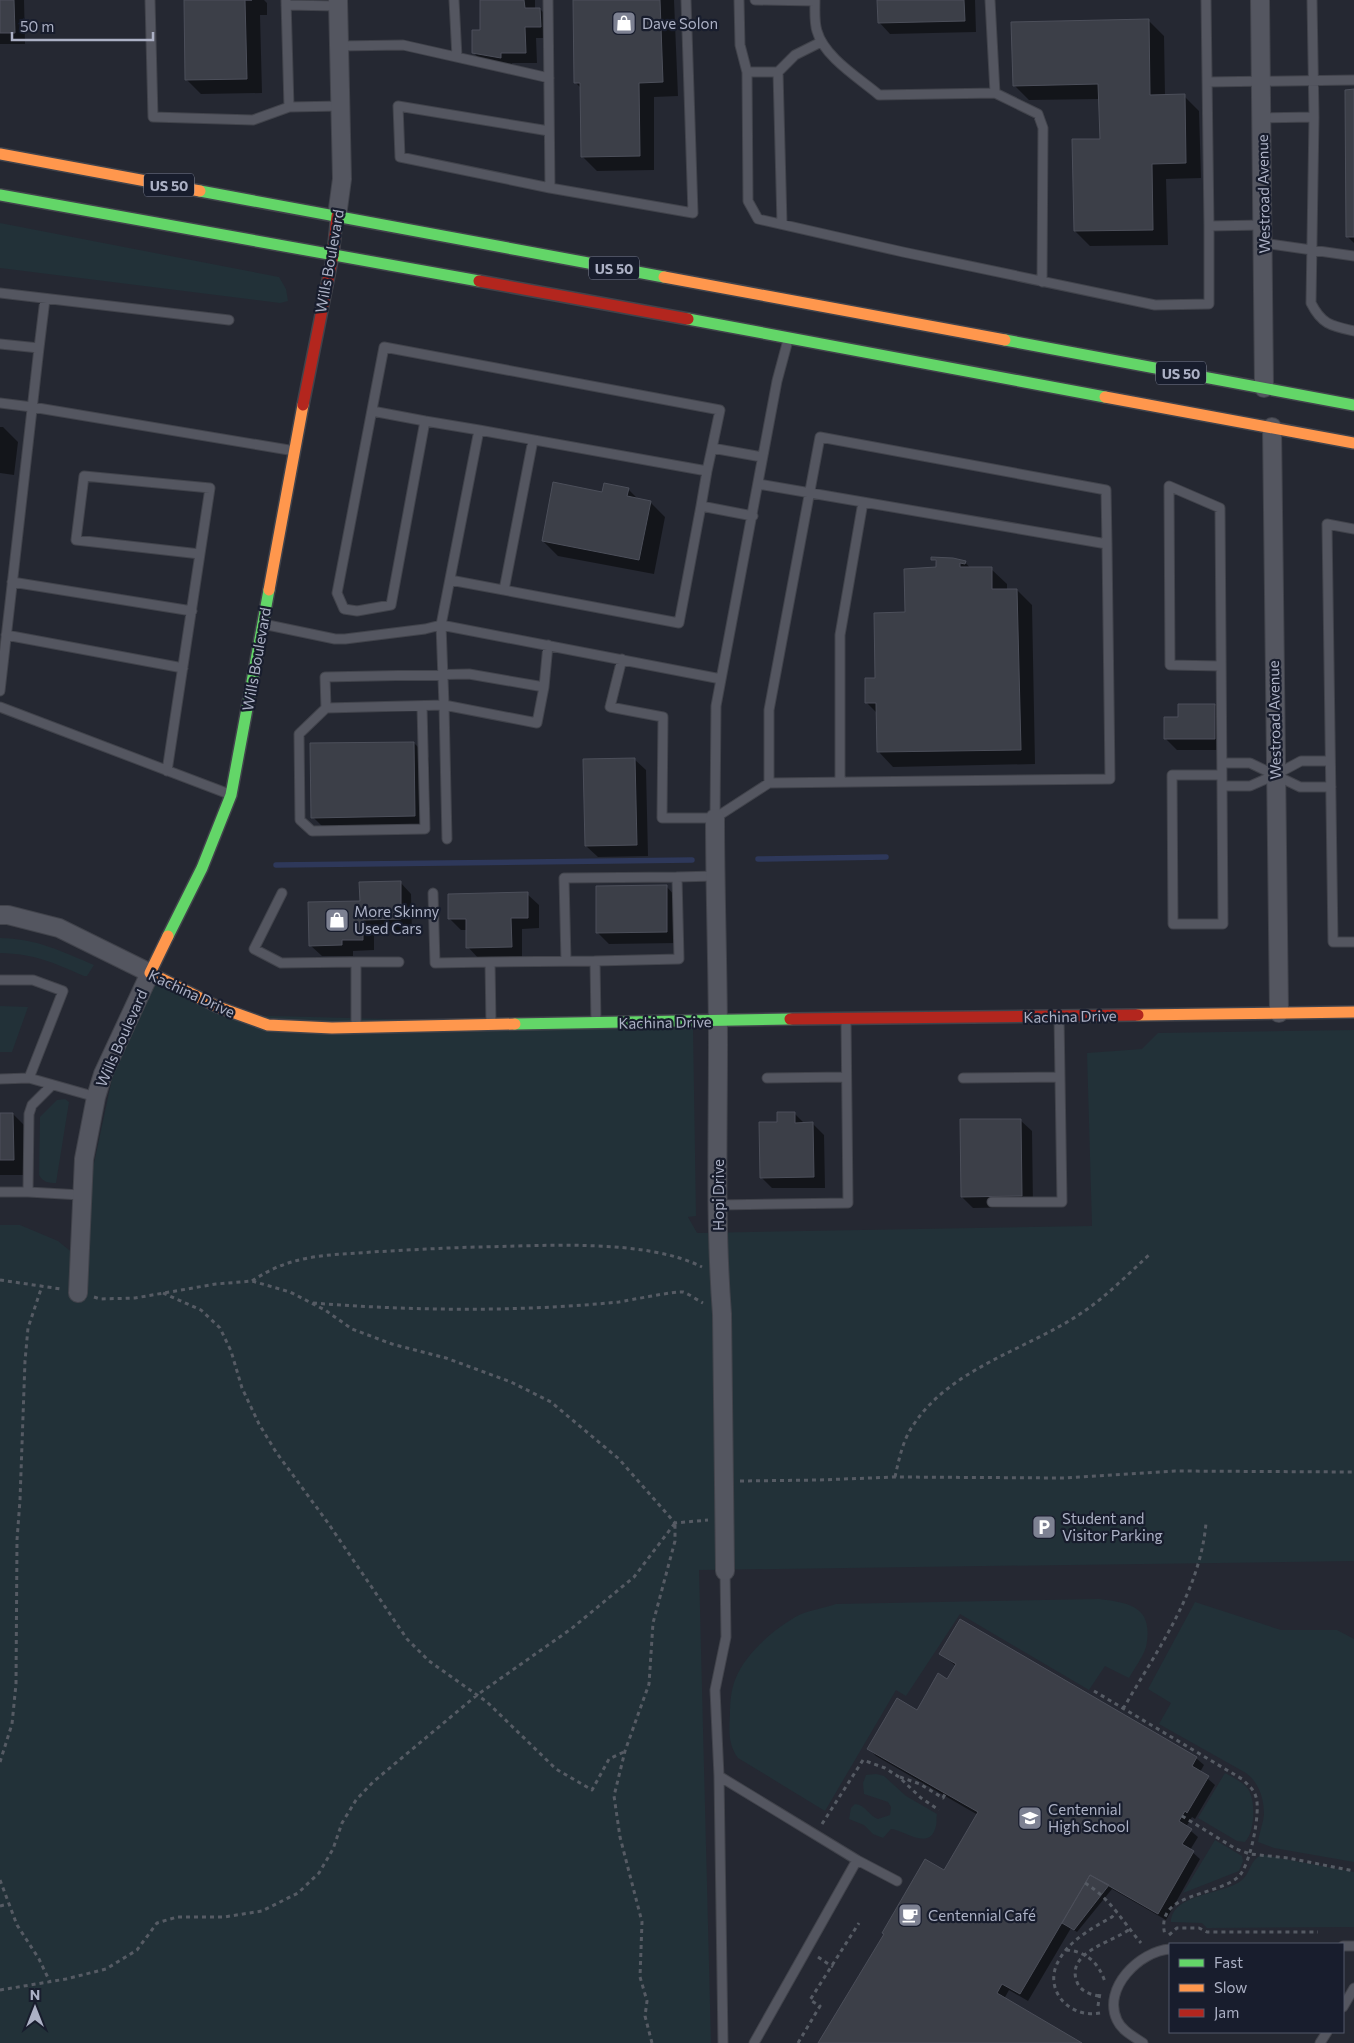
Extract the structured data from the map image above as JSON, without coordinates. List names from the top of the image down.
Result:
{
  "streets": {
    "main road": ["US 50", "Wills Boulevard", "Kachina Drive"],
    "street": ["Westroad Avenue", "Hopi Drive"]
  },
  "crossings": [
    ["US 50", "Westroad Avenue"],
    ["US 50", "Wills Boulevard"],
    ["Westroad Avenue", "Kachina Drive"],
    ["Wills Boulevard", "Kachina Drive"],
    ["Kachina Drive", "Hopi Drive"]
  ],
  "places": {
    "shop": ["Dave Solon", "More Skinny Used Cars"],
    "parking": ["Student and Visitor Parking"],
    "school or university": ["Centennial High School"],
    "cafe": ["Centennial Café"]
  },
  "legend": ["Fast", "Slow", "Jam"],
  "scale_bar": "50 m",
  "north": "top"
}
